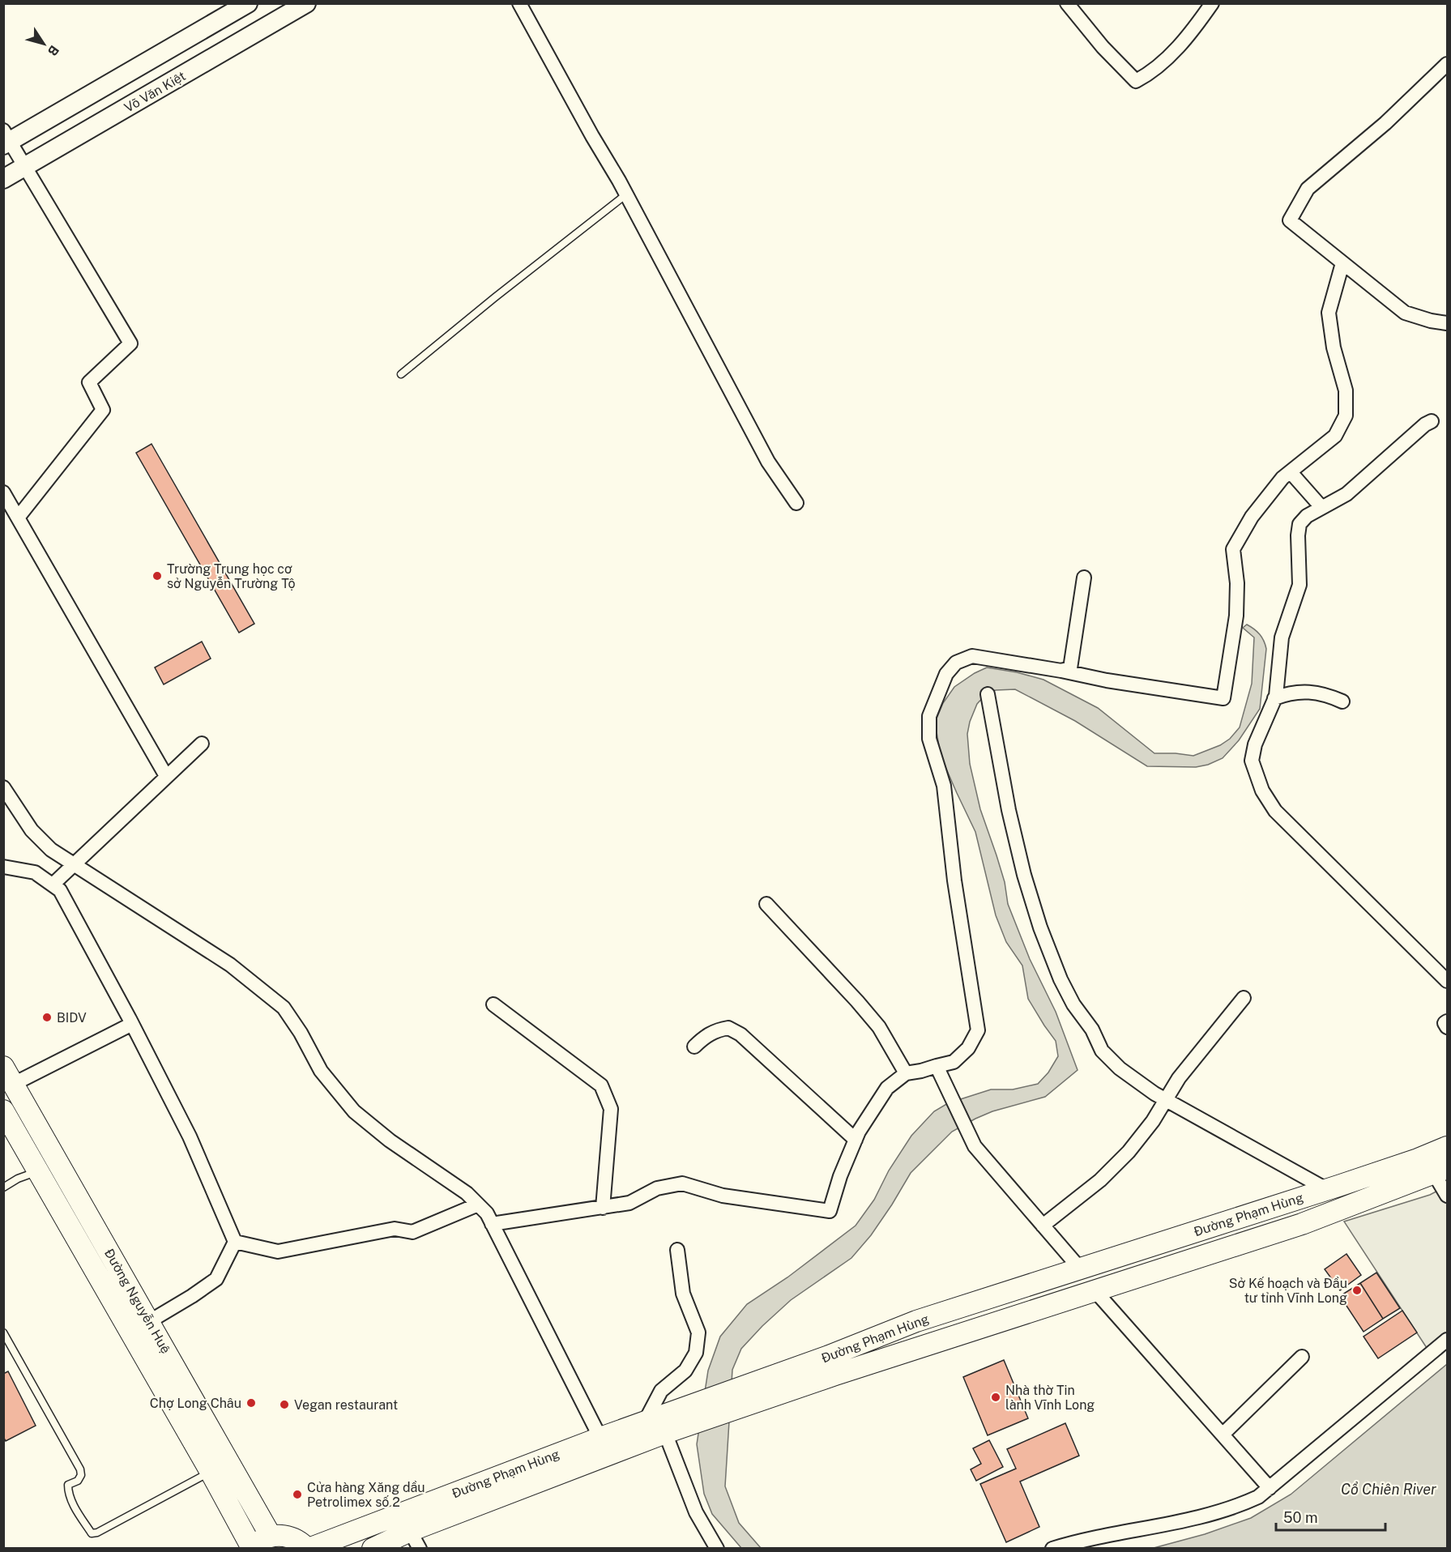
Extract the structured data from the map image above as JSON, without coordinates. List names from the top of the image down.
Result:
{
  "streets": {
    "main road": ["Võ Văn Kiệt", "Đường Phạm Hùng", "Đường Nguyễn Huệ"]
  },
  "water": ["Cổ Chiên River"],
  "places": [
    "Trường Trung học cơ sở Nguyễn Trường Tộ",
    "BIDV",
    "Sở Kế hoạch và Đầu tư tỉnh Vĩnh Long",
    "Nhà thờ Tin lành Vĩnh Long",
    "Chợ Long Châu",
    "Vegan restaurant",
    "Cửa hàng Xăng dầu Petrolimex số 2"
  ],
  "scale_bar": "50 m",
  "north": "bottom right"
}
